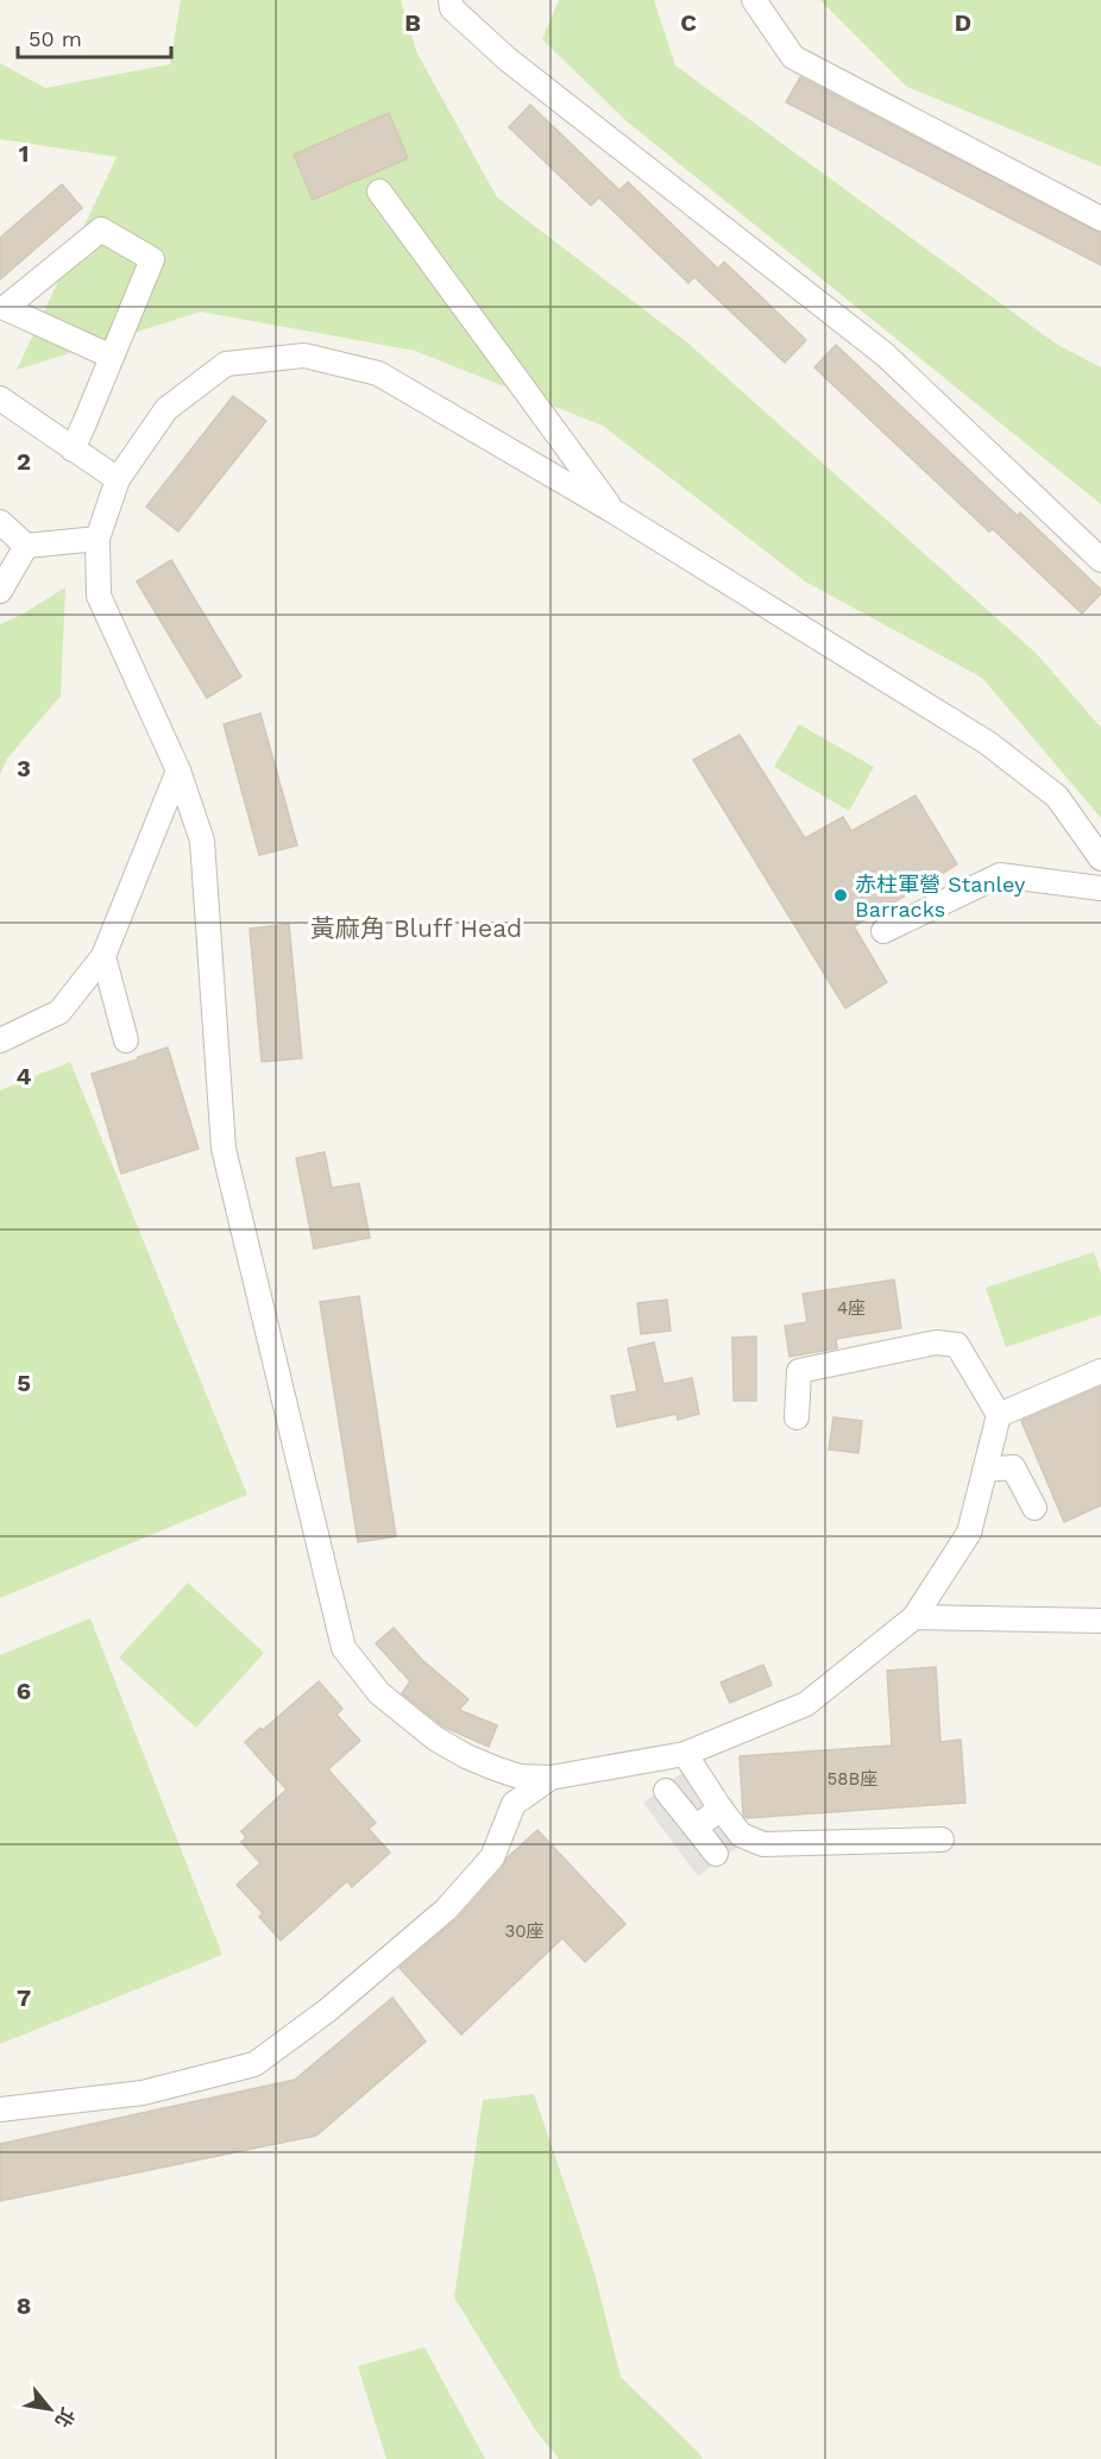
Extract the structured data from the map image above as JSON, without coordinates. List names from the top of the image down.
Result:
{
  "districts": ["黃麻角 Bluff Head"],
  "places": ["赤柱軍營 Stanley Barracks"],
  "house_numbers": ["4座", "58B座", "30座"],
  "scale_bar": "50 m",
  "north": "bottom right",
  "grid": {
    "columns": ["B", "C", "D"],
    "rows": [
      "1",
      "2",
      "3",
      "4",
      "5",
      "6",
      "7",
      "8"
    ]
  }
}
